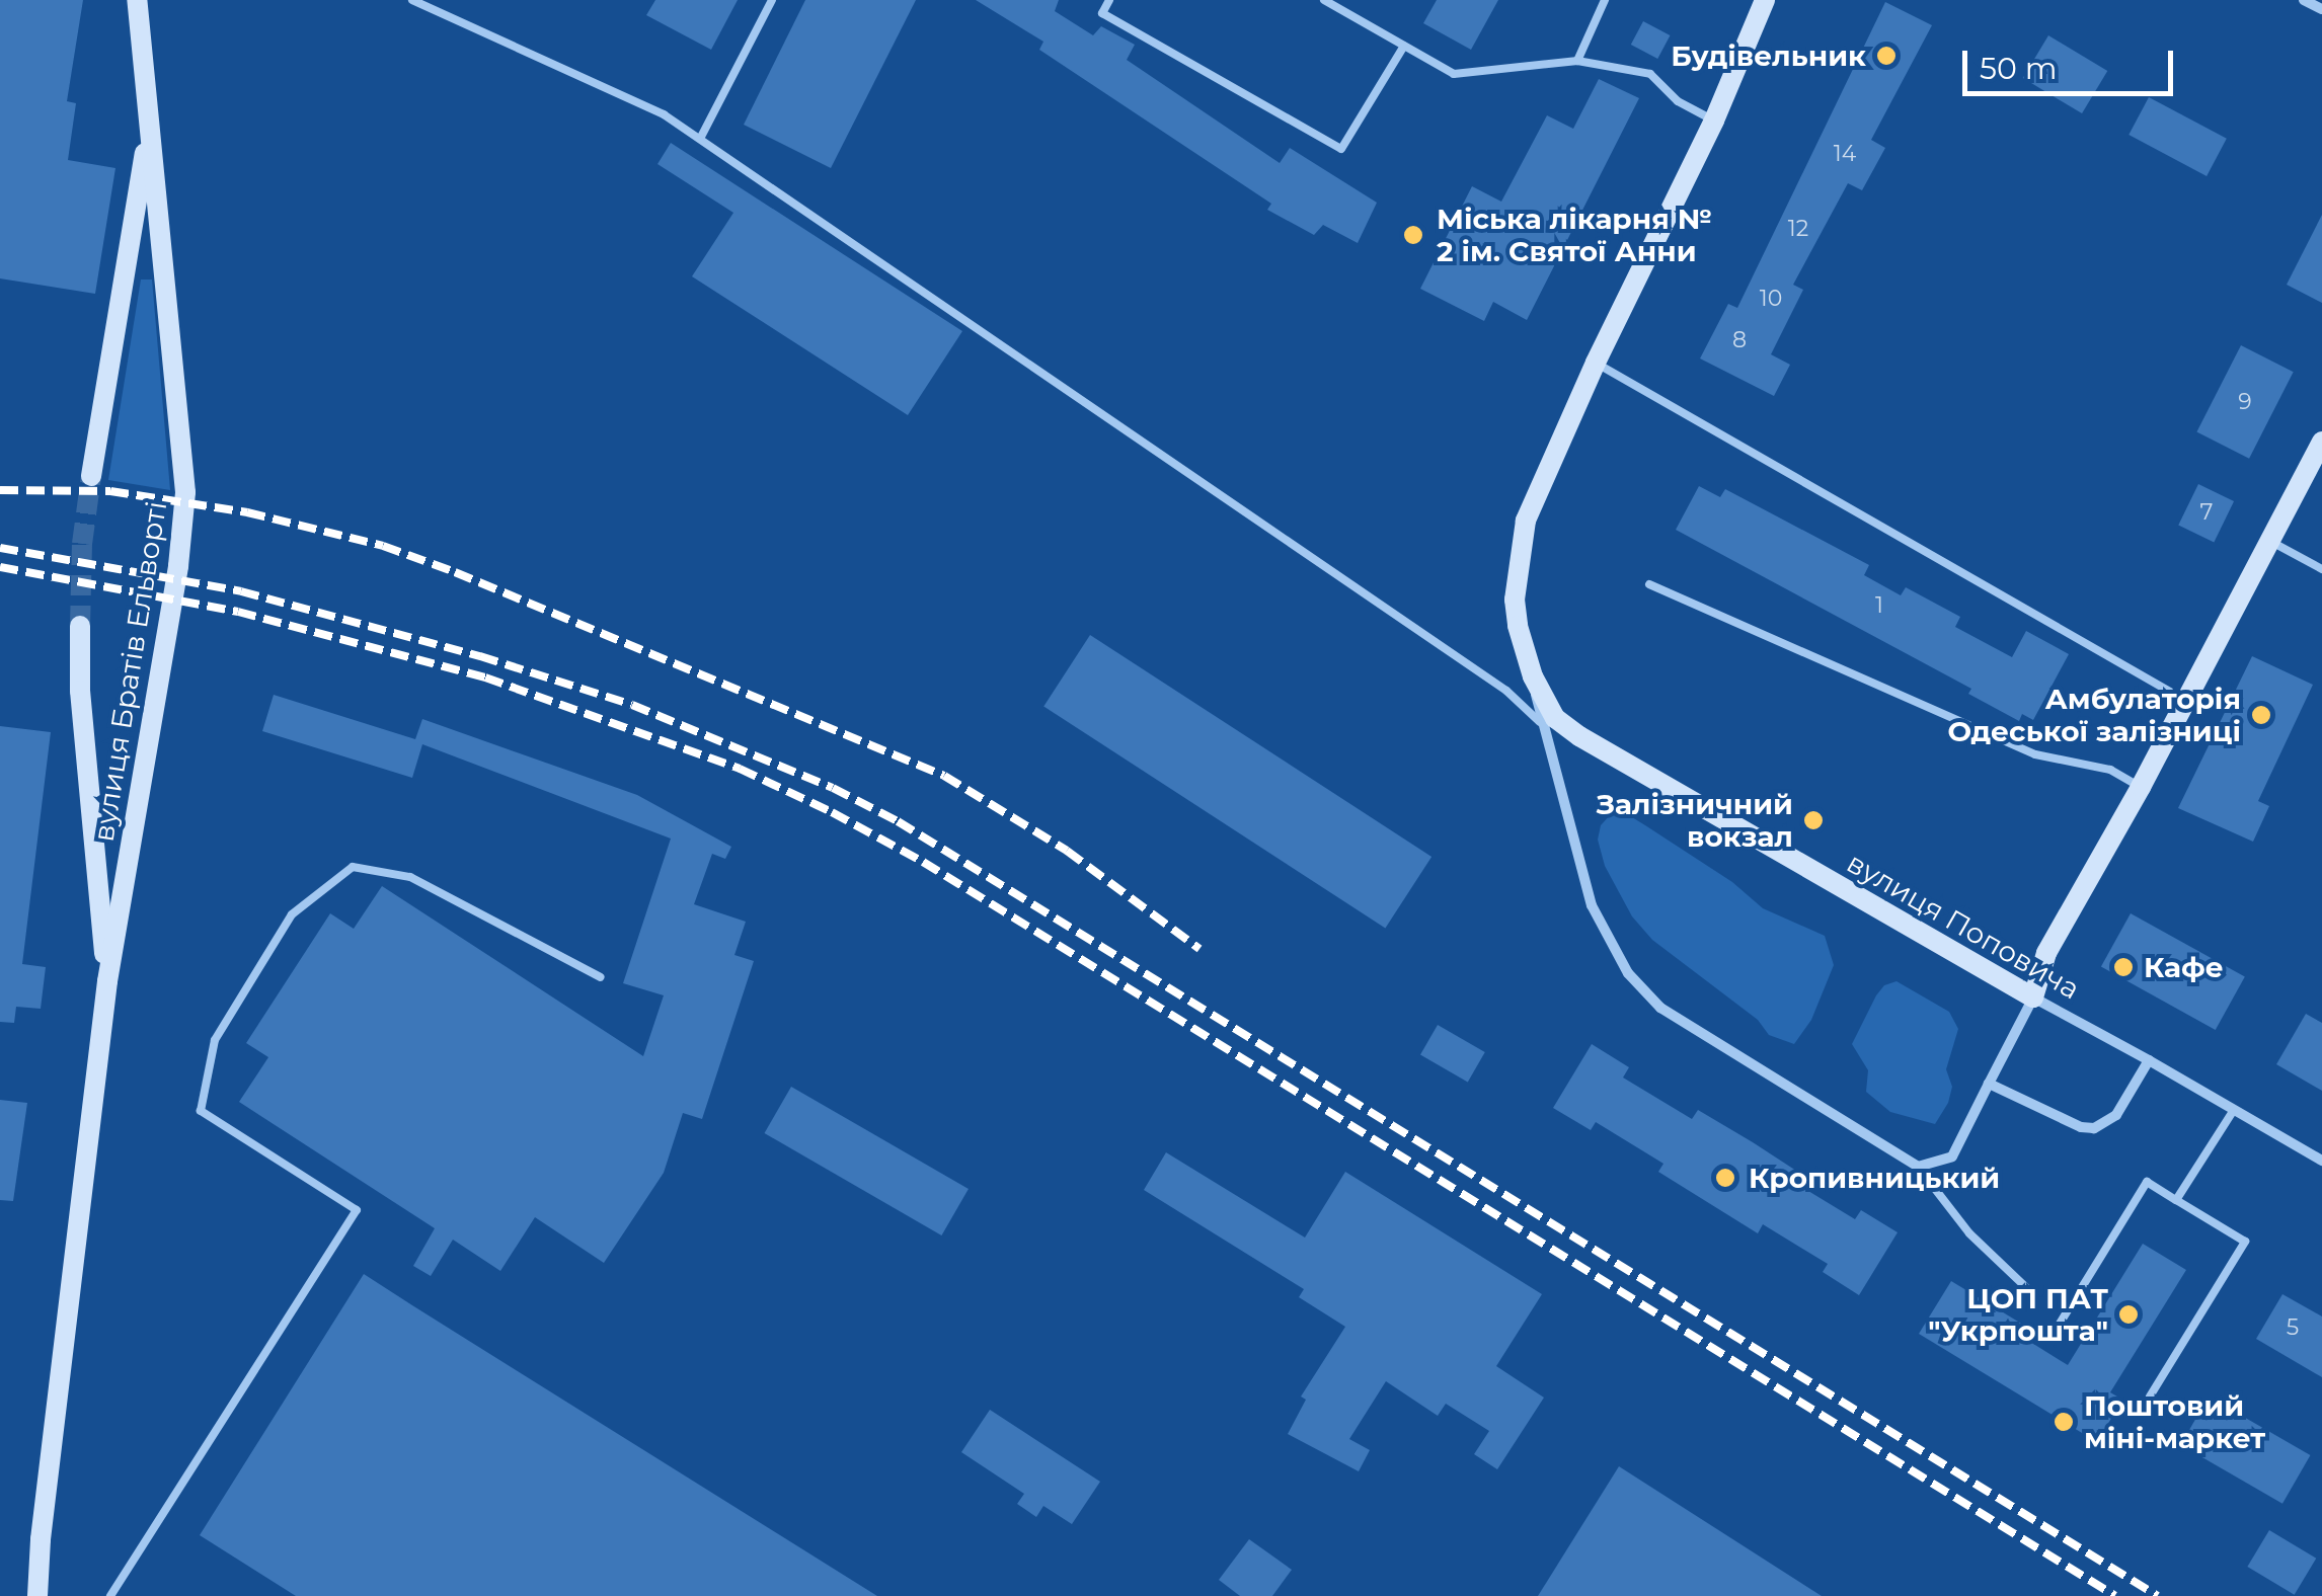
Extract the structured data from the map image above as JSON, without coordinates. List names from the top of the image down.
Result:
{
  "streets": {
    "main road": ["вулиця Братів Ельворті", "вулиця Поповича"]
  },
  "places": [
    "Будівельник",
    "Міська лікарня № 2 ім. Святої Анни",
    "Амбулаторія Одеської залізниці",
    "Залізничний вокзал",
    "Кафе",
    "Кропивницький",
    "ЦОП ПАТ \"Укрпошта\"",
    "Поштовий міні-маркет"
  ],
  "house_numbers": [
    "14",
    "12",
    "10",
    "8",
    "9",
    "7",
    "1",
    "5"
  ],
  "scale_bar": "50 m"
}
